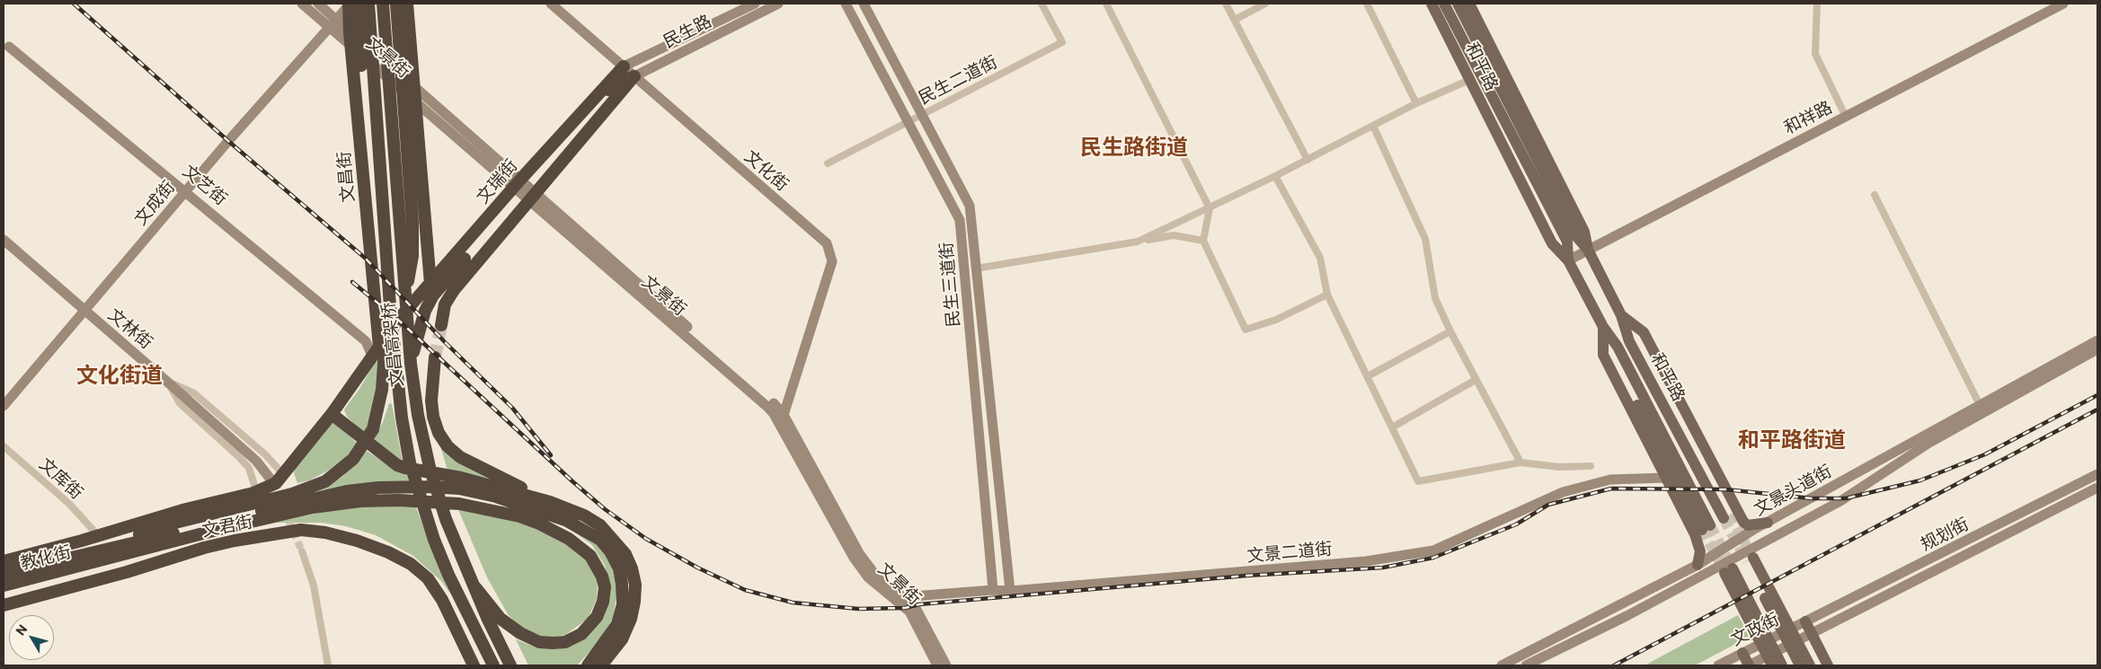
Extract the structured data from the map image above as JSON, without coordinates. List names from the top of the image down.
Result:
{
  "streets": {
    "highway": [
      "文昌街",
      "文瑞街",
      "文昌高架桥",
      "文君街",
      "教化街"
    ],
    "main road": ["和平路"],
    "street": [
      "民生路",
      "文景街",
      "民生二道街",
      "和祥路",
      "文化街",
      "文艺街",
      "文成街",
      "民生三道街",
      "文林街",
      "文库街",
      "文景头道街",
      "规划街",
      "文景二道街",
      "文政街"
    ]
  },
  "crossings": [
    ["民生路", "文化街"],
    ["民生路", "文瑞街"],
    ["文景街", "文化街"],
    ["文景街", "文昌街"],
    ["文景街", "文瑞街"],
    ["文景街", "文成街"],
    ["文景街", "文景二道街"],
    ["和平路", "和祥路"],
    ["民生二道街", "民生三道街"],
    ["文化街", "文瑞街"],
    ["文昌街", "文瑞街"],
    ["文昌街", "文艺街"],
    ["文昌街", "文成街"],
    ["文瑞街", "文艺街"],
    ["文艺街", "文成街"],
    ["文成街", "文林街"],
    ["民生三道街", "文景二道街"],
    ["文库街", "文君街"],
    ["规划街", "文政街"]
  ],
  "districts": ["民生路街道", "文化街道", "和平路街道"],
  "north": "top left"
}
